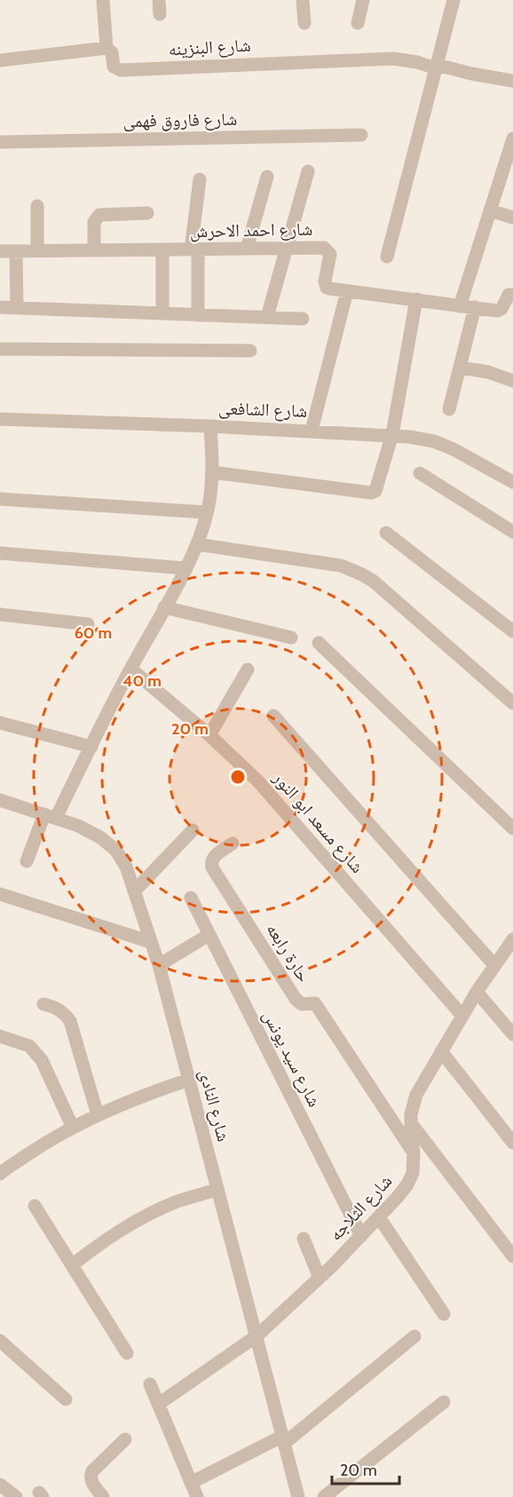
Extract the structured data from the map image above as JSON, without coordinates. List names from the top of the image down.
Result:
{
  "streets": {
    "street": [
      "شارع البنزينه",
      "شارع فاروق فهمى",
      "شارع احمد الاحرش",
      "شارع الشافعى",
      "شارع مسعد ابو النور",
      "حارة رابعه",
      "شارع سيد يونس",
      "شارع النادى",
      "شارع الثلاجه"
    ]
  },
  "crossings": [
    ["شارع مسعد ابو النور", "شارع الثلاجه"],
    ["حارة رابعه", "شارع الثلاجه"],
    ["شارع سيد يونس", "شارع الثلاجه"],
    ["شارع النادى", "شارع الثلاجه"]
  ],
  "scale_bar": "20 m",
  "rings": ["60 m", "40 m", "20 m"]
}
